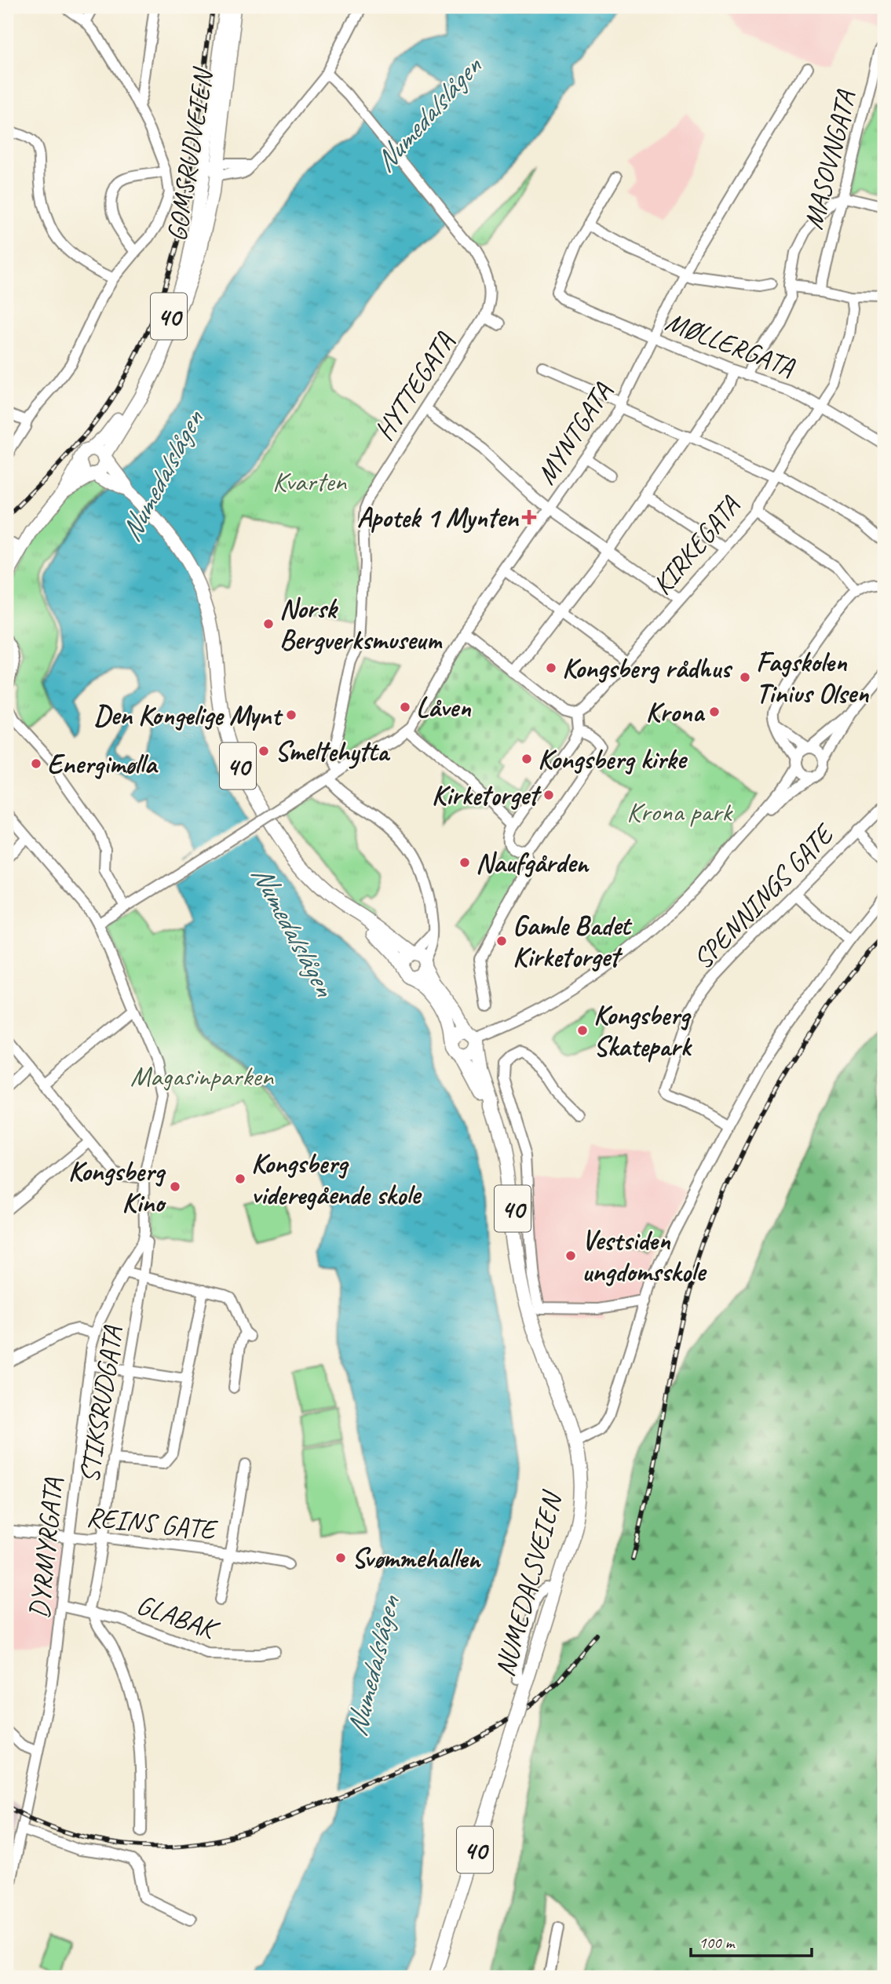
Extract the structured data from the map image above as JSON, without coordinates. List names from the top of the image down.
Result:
{
  "streets": {
    "main road": ["GOMSRUDVEIEN", "40", "NUMEDALSVEIEN"],
    "street": [
      "MASOVNGATA",
      "MØLLERGATA",
      "HYTTEGATA",
      "MYNTGATA",
      "KIRKEGATA",
      "SPENNINGS GATE",
      "STIKSRUDGATA",
      "REINS GATE",
      "DYRMYRGATA",
      "GLABAK"
    ]
  },
  "crossings": [
    ["GOMSRUDVEIEN", "40"],
    ["40", "NUMEDALSVEIEN"],
    ["MØLLERGATA", "MYNTGATA"],
    ["MØLLERGATA", "KIRKEGATA"],
    ["HYTTEGATA", "MYNTGATA"],
    ["STIKSRUDGATA", "REINS GATE"],
    ["STIKSRUDGATA", "DYRMYRGATA"],
    ["STIKSRUDGATA", "GLABAK"],
    ["REINS GATE", "DYRMYRGATA"],
    ["DYRMYRGATA", "GLABAK"]
  ],
  "water": ["Numedalslågen"],
  "parks": ["Kvarten", "Krona park", "Magasinparken"],
  "places": {
    "health": ["Apotek 1 Mynten"],
    "other": [
      "Norsk Bergverksmuseum",
      "Kongsberg rådhus",
      "Fagskolen Tinius Olsen",
      "Låven",
      "Krona",
      "Den Kongelige Mynt",
      "Smeltehytta",
      "Kongsberg kirke",
      "Energimølla",
      "Kirketorget",
      "Naufgården",
      "Gamle Badet Kirketorget",
      "Kongsberg Skatepark",
      "Kongsberg videregående skole",
      "Kongsberg Kino",
      "Vestsiden ungdomsskole",
      "Svømmehallen"
    ]
  },
  "scale_bar": "100 m"
}
